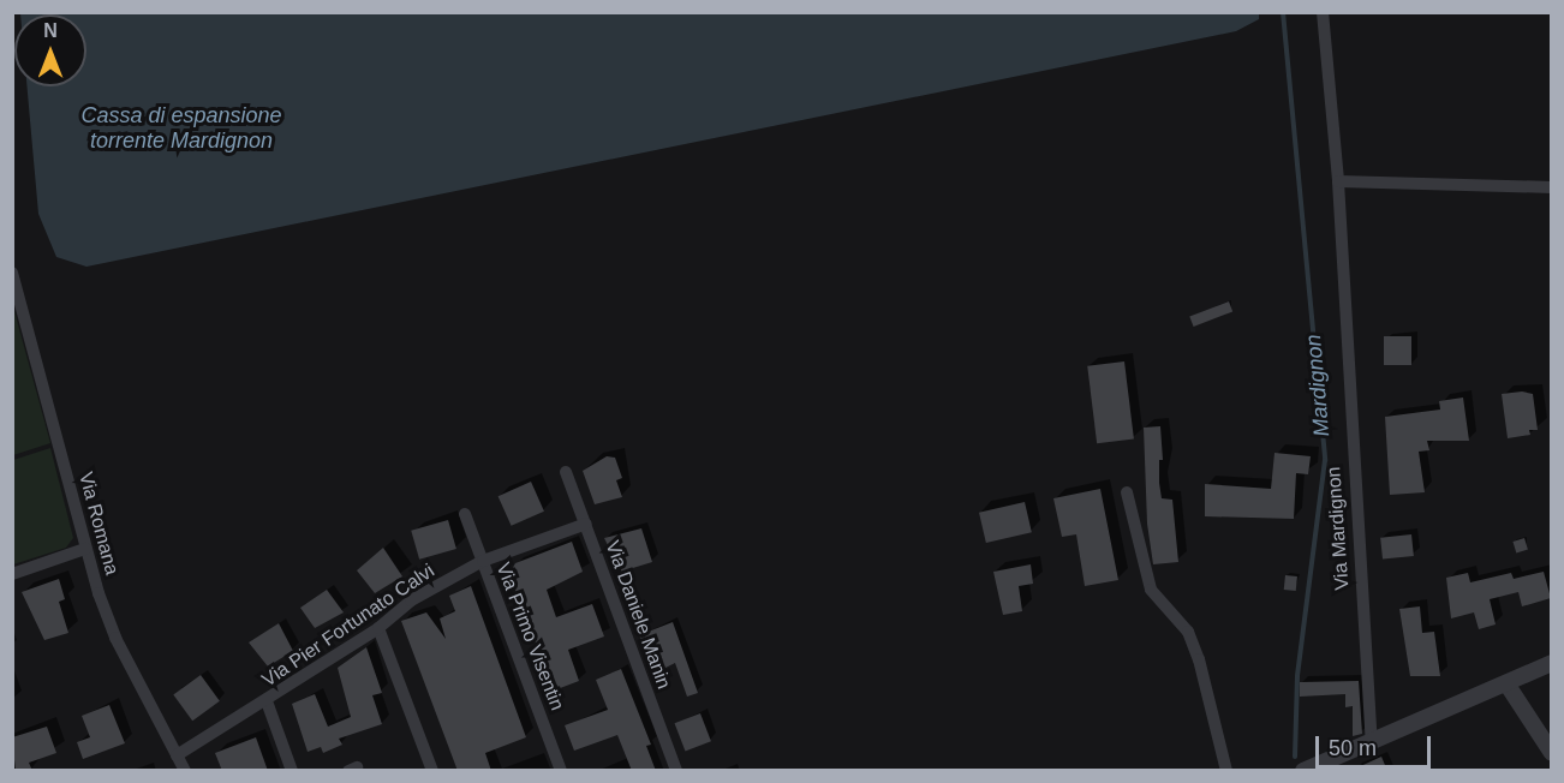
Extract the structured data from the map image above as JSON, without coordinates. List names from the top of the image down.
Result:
{
  "streets": {
    "street": [
      "Via Romana",
      "Via Mardignon",
      "Via Daniele Manin",
      "Via Pier Fortunato Calvi",
      "Via Primo Visentin"
    ]
  },
  "crossings": [
    ["Via Romana", "Via Pier Fortunato Calvi"],
    ["Via Daniele Manin", "Via Pier Fortunato Calvi"],
    ["Via Pier Fortunato Calvi", "Via Primo Visentin"]
  ],
  "water": ["Cassa di espansione torrente Mardignon", "Mardignon"],
  "scale_bar": "50 m",
  "north": "top"
}
